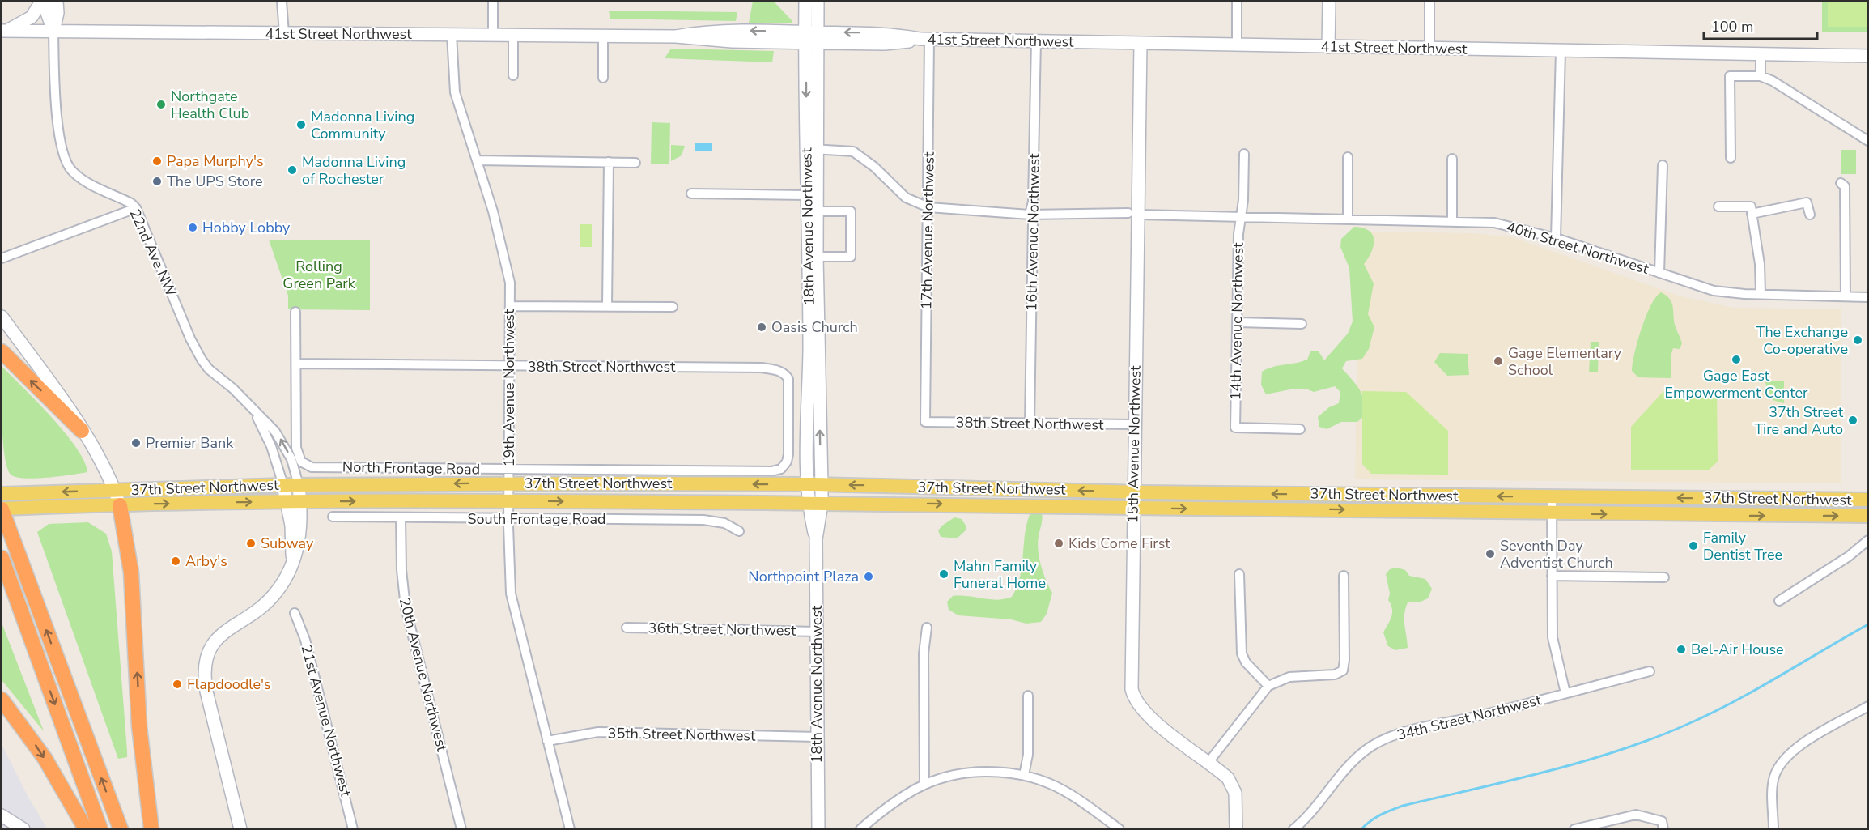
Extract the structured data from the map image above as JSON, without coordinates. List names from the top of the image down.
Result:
{
  "streets": {
    "main road": [
      "41st Street Northwest",
      "18th Avenue Northwest",
      "15th Avenue Northwest",
      "37th Street Northwest"
    ],
    "street": [
      "17th Avenue Northwest",
      "16th Avenue Northwest",
      "40th Street Northwest",
      "22nd Ave NW",
      "14th Avenue Northwest",
      "38th Street Northwest",
      "19th Avenue Northwest",
      "North Frontage Road",
      "South Frontage Road",
      "36th Street Northwest",
      "20th Avenue Northwest",
      "34th Street Northwest",
      "21st Avenue Northwest",
      "35th Street Northwest"
    ]
  },
  "crossings": [
    ["41st Street Northwest", "18th Avenue Northwest"],
    ["41st Street Northwest", "17th Avenue Northwest"],
    ["41st Street Northwest", "16th Avenue Northwest"],
    ["41st Street Northwest", "22nd Ave NW"],
    ["41st Street Northwest", "19th Avenue Northwest"],
    ["41st Street Northwest", "15th Avenue Northwest"],
    ["18th Avenue Northwest", "40th Street Northwest"],
    ["18th Avenue Northwest", "37th Street Northwest"],
    ["18th Avenue Northwest", "36th Street Northwest"],
    ["18th Avenue Northwest", "35th Street Northwest"],
    ["17th Avenue Northwest", "40th Street Northwest"],
    ["17th Avenue Northwest", "38th Street Northwest"],
    ["16th Avenue Northwest", "40th Street Northwest"],
    ["16th Avenue Northwest", "38th Street Northwest"],
    ["40th Street Northwest", "14th Avenue Northwest"],
    ["40th Street Northwest", "15th Avenue Northwest"],
    ["38th Street Northwest", "19th Avenue Northwest"],
    ["38th Street Northwest", "15th Avenue Northwest"],
    ["38th Street Northwest", "North Frontage Road"],
    ["19th Avenue Northwest", "North Frontage Road"],
    ["19th Avenue Northwest", "37th Street Northwest"],
    ["19th Avenue Northwest", "South Frontage Road"],
    ["19th Avenue Northwest", "35th Street Northwest"],
    ["15th Avenue Northwest", "37th Street Northwest"],
    ["North Frontage Road", "37th Street Northwest"],
    ["South Frontage Road", "20th Avenue Northwest"]
  ],
  "parks": ["Rolling Green Park"],
  "places": [
    "Northgate Health Club",
    "Madonna Living Community",
    "Papa Murphy's",
    "Madonna Living of Rochester",
    "The UPS Store",
    "Hobby Lobby",
    "Oasis Church",
    "The Exchange Co-operative",
    "Gage East Empowerment Center",
    "Gage Elementary School",
    "37th Street Tire and Auto",
    "Premier Bank",
    "Subway",
    "Kids Come First",
    "Family Dentist Tree",
    "Seventh Day Adventist Church",
    "Arby's",
    "Mahn Family Funeral Home",
    "Northpoint Plaza",
    "Bel-Air House",
    "Flapdoodle's"
  ],
  "scale_bar": "100 m"
}
